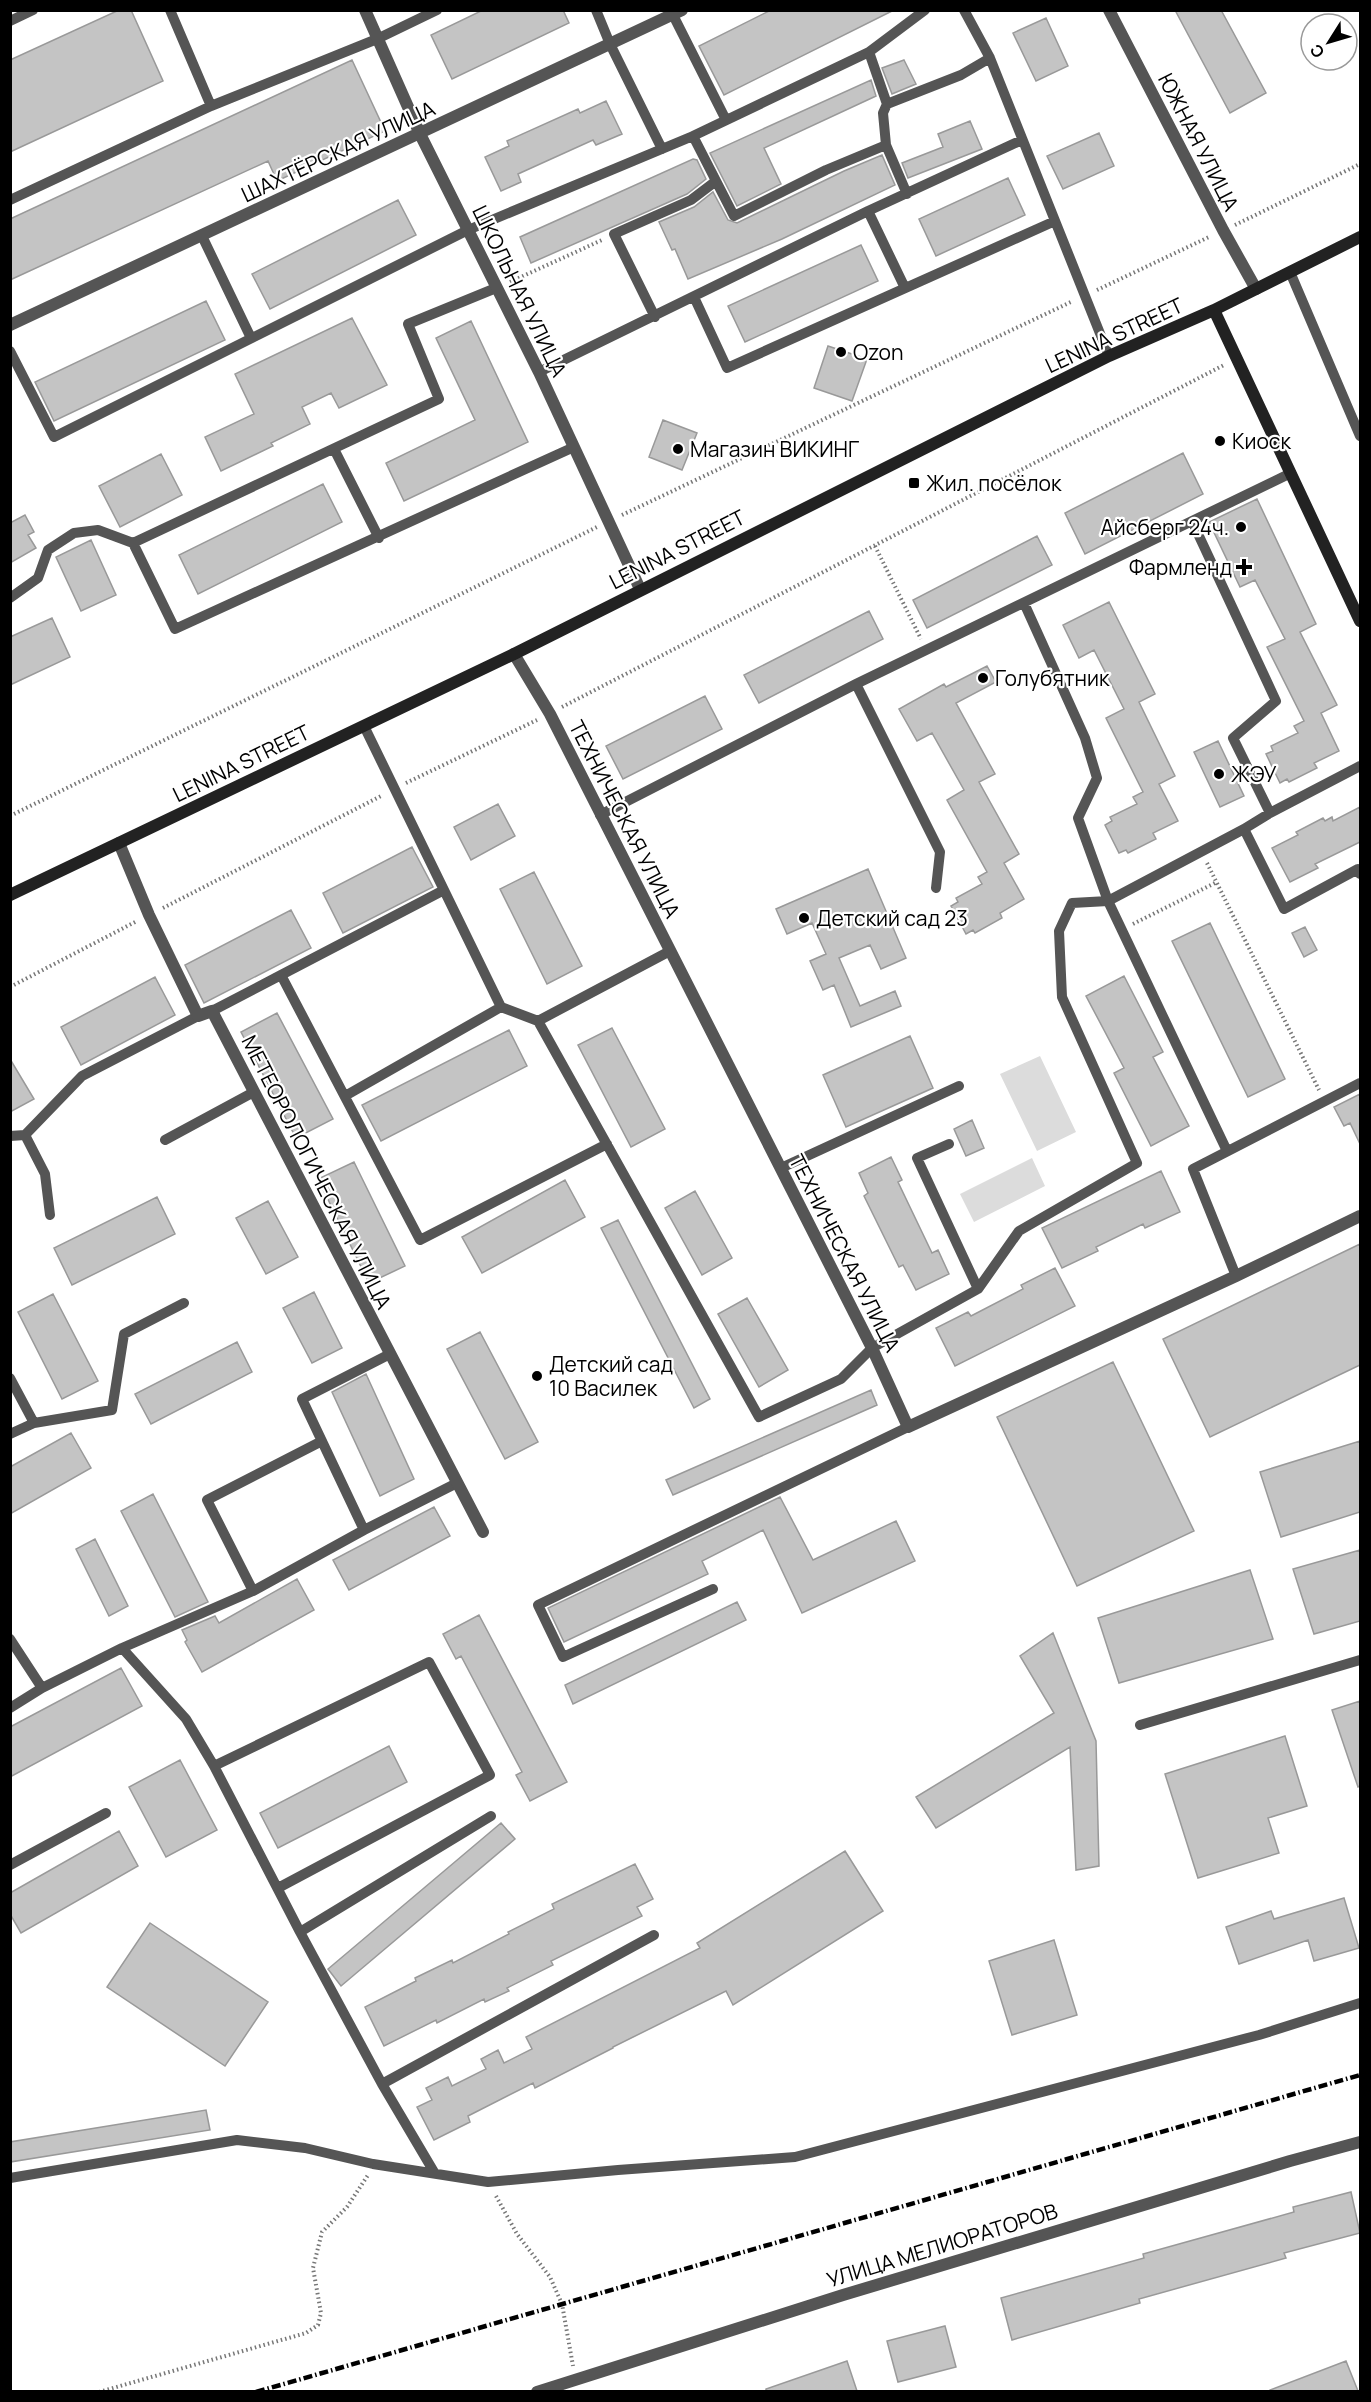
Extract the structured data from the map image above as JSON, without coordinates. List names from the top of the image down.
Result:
{
  "streets": {
    "main road": ["LENINA STREET"],
    "street": [
      "ЮЖНАЯ УЛИЦА",
      "ШАХТЁРСКАЯ УЛИЦА",
      "ШКОЛЬНАЯ УЛИЦА",
      "ТЕХНИЧЕСКАЯ УЛИЦА",
      "МЕТЕОРОЛОГИЧЕСКАЯ УЛИЦА",
      "УЛИЦА МЕЛИОРАТОРОВ"
    ]
  },
  "crossings": [
    ["ЮЖНАЯ УЛИЦА", "LENINA STREET"],
    ["ШАХТЁРСКАЯ УЛИЦА", "ШКОЛЬНАЯ УЛИЦА"],
    ["ШКОЛЬНАЯ УЛИЦА", "LENINA STREET"],
    ["LENINA STREET", "ТЕХНИЧЕСКАЯ УЛИЦА"]
  ],
  "places": {
    "other": [
      "Ozon",
      "Киоск",
      "Магазин ВИКИНГ",
      "Айсберг 24ч.",
      "Голубятник",
      "ЖЭУ",
      "Детский сад 23",
      "Детский сад 10 Василек"
    ],
    "transit": ["Жил. посёлок"],
    "health": ["Фармленд"]
  },
  "north": "bottom left"
}
